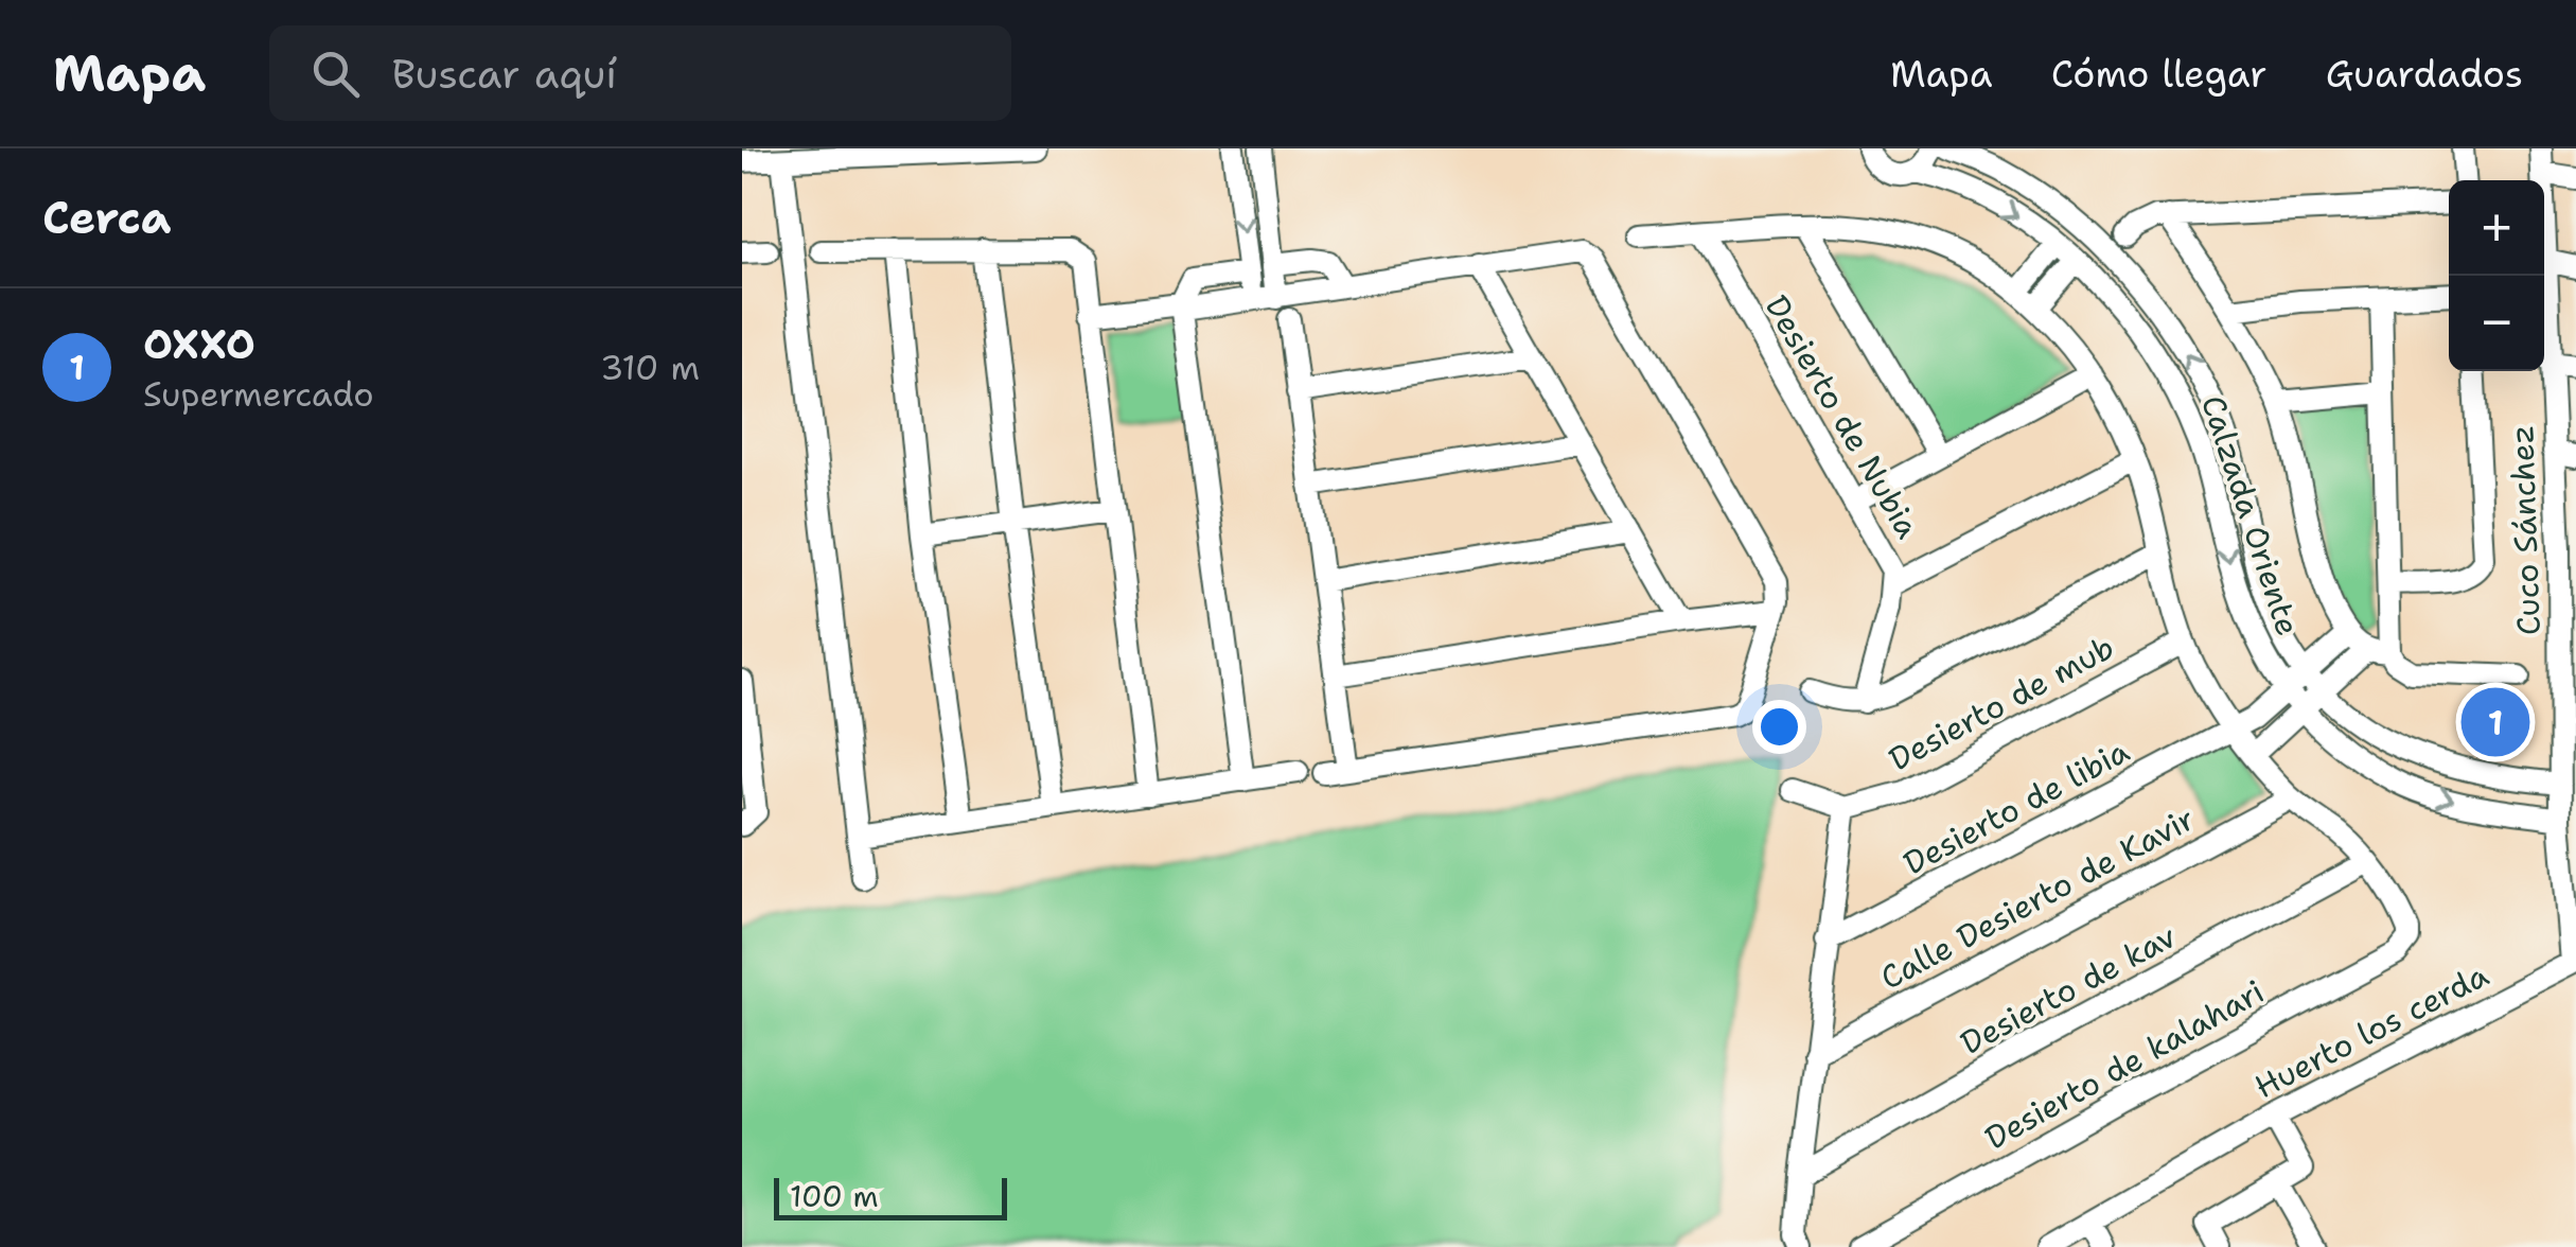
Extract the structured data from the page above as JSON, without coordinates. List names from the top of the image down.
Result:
{
  "streets": {
    "street": [
      "Desierto de Nubia",
      "Calzada Oriente",
      "Cuco Sánchez",
      "Desierto de mub",
      "Desierto de libia",
      "Calle Desierto de Kavir",
      "Desierto de kav",
      "Huerto los cerda",
      "Desierto de kalahari"
    ]
  },
  "crossings": [
    ["Calzada Oriente", "Cuco Sánchez"],
    ["Calzada Oriente", "Desierto de libia"],
    ["Cuco Sánchez", "Huerto los cerda"],
    ["Desierto de kav", "Desierto de kalahari"]
  ],
  "scale_bar": "100 m",
  "page": {
    "header": "Mapa",
    "search": "Buscar aquí",
    "nav": ["Mapa", "Cómo llegar", "Guardados"],
    "heading": "Cerca",
    "map_buttons": ["+", "−"],
    "list": [
      {
        "mark": "1",
        "name": "OXXO",
        "note": "Supermercado",
        "value": "310 m"
      }
    ],
    "pins": "1",
    "scale": "100 m"
  }
}
